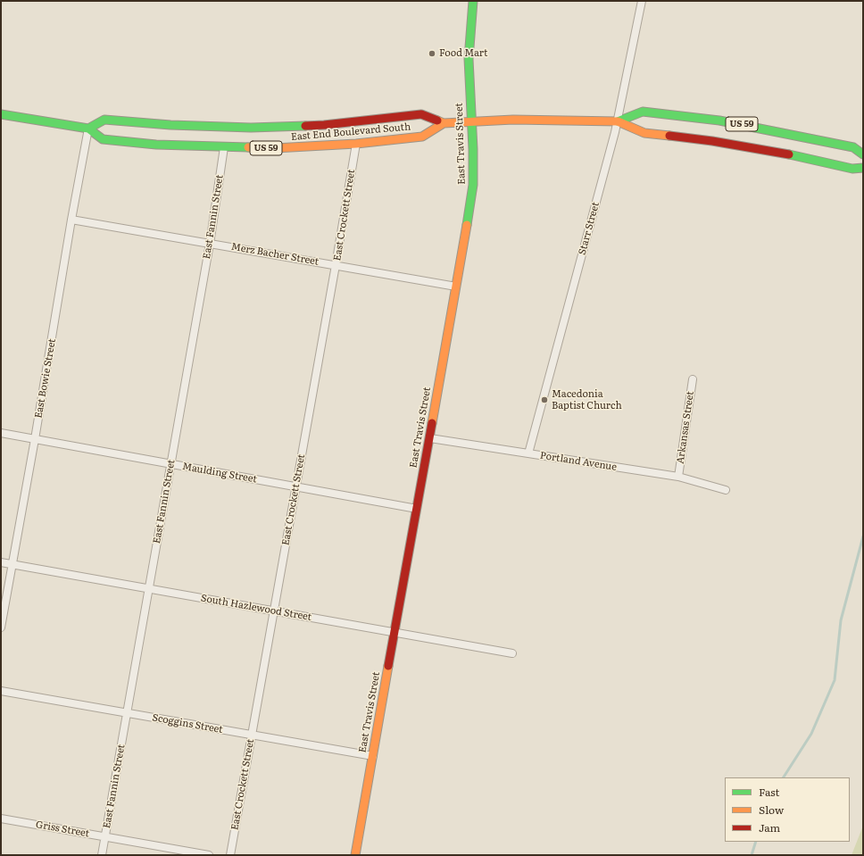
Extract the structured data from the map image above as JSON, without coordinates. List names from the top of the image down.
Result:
{
  "streets": {
    "main road": ["US 59", "East End Boulevard South", "East Travis Street"],
    "street": [
      "East Crockett Street",
      "East Fannin Street",
      "Starr Street",
      "Merz Bacher Street",
      "East Bowie Street",
      "Arkansas Street",
      "Portland Avenue",
      "Maulding Street",
      "South Hazlewood Street",
      "Scoggins Street",
      "Griss Street"
    ]
  },
  "crossings": [
    ["East End Boulevard South", "East Travis Street"],
    ["East End Boulevard South", "East Crockett Street"],
    ["East End Boulevard South", "East Fannin Street"],
    ["East End Boulevard South", "Starr Street"],
    ["East End Boulevard South", "East Bowie Street"],
    ["East Travis Street", "Merz Bacher Street"],
    ["East Travis Street", "Portland Avenue"],
    ["East Travis Street", "Maulding Street"],
    ["East Travis Street", "South Hazlewood Street"],
    ["East Travis Street", "Scoggins Street"],
    ["East Crockett Street", "Merz Bacher Street"],
    ["East Crockett Street", "Maulding Street"],
    ["East Crockett Street", "South Hazlewood Street"],
    ["East Crockett Street", "Scoggins Street"],
    ["East Fannin Street", "Merz Bacher Street"],
    ["East Fannin Street", "Maulding Street"],
    ["East Fannin Street", "South Hazlewood Street"],
    ["East Fannin Street", "Scoggins Street"],
    ["East Fannin Street", "Griss Street"],
    ["Starr Street", "Portland Avenue"],
    ["Merz Bacher Street", "East Bowie Street"],
    ["East Bowie Street", "Maulding Street"],
    ["East Bowie Street", "South Hazlewood Street"],
    ["Arkansas Street", "Portland Avenue"]
  ],
  "places": ["Food Mart", "Macedonia Baptist Church"],
  "legend": ["Fast", "Slow", "Jam"]
}
